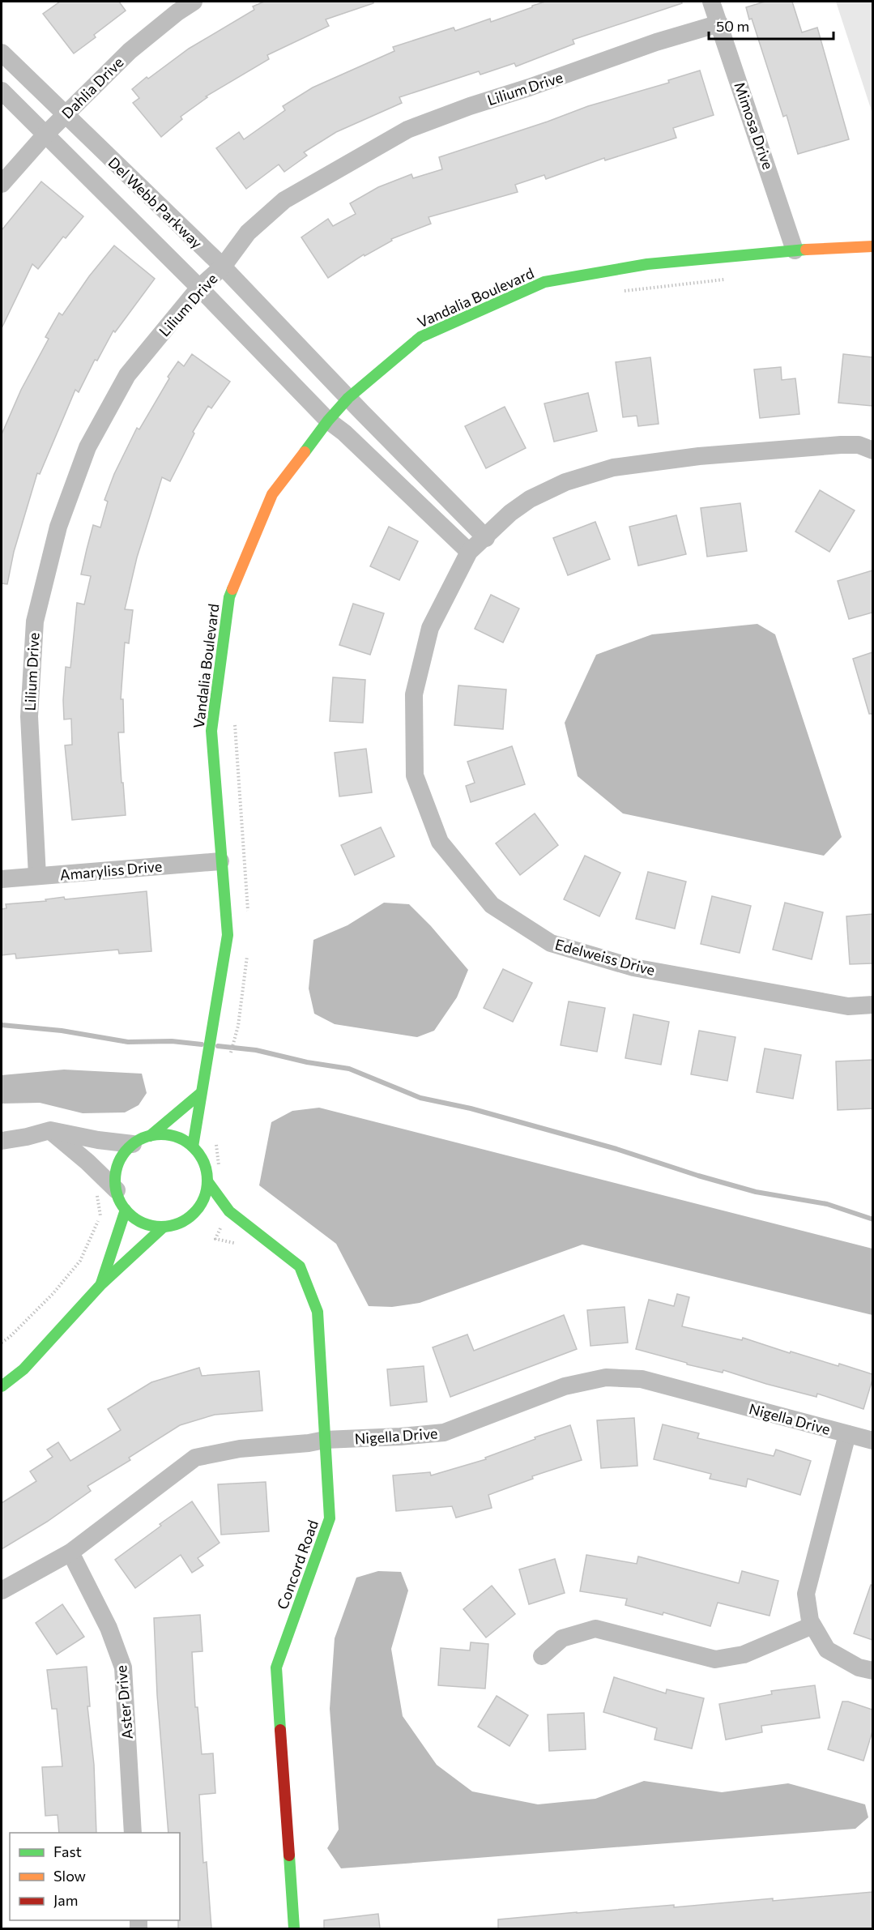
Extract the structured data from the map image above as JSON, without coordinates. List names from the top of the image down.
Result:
{
  "streets": {
    "street": [
      "Dahlia Drive",
      "Lilium Drive",
      "Mimosa Drive",
      "Del Webb Parkway",
      "Vandalia Boulevard",
      "Amaryliss Drive",
      "Edelweiss Drive",
      "Nigella Drive",
      "Concord Road",
      "Aster Drive"
    ]
  },
  "crossings": [
    ["Dahlia Drive", "Del Webb Parkway"],
    ["Lilium Drive", "Mimosa Drive"],
    ["Lilium Drive", "Del Webb Parkway"],
    ["Lilium Drive", "Amaryliss Drive"],
    ["Mimosa Drive", "Vandalia Boulevard"],
    ["Del Webb Parkway", "Vandalia Boulevard"],
    ["Del Webb Parkway", "Edelweiss Drive"],
    ["Vandalia Boulevard", "Amaryliss Drive"],
    ["Vandalia Boulevard", "Concord Road"],
    ["Nigella Drive", "Concord Road"],
    ["Nigella Drive", "Aster Drive"]
  ],
  "legend": ["Fast", "Slow", "Jam"],
  "scale_bar": "50 m"
}
